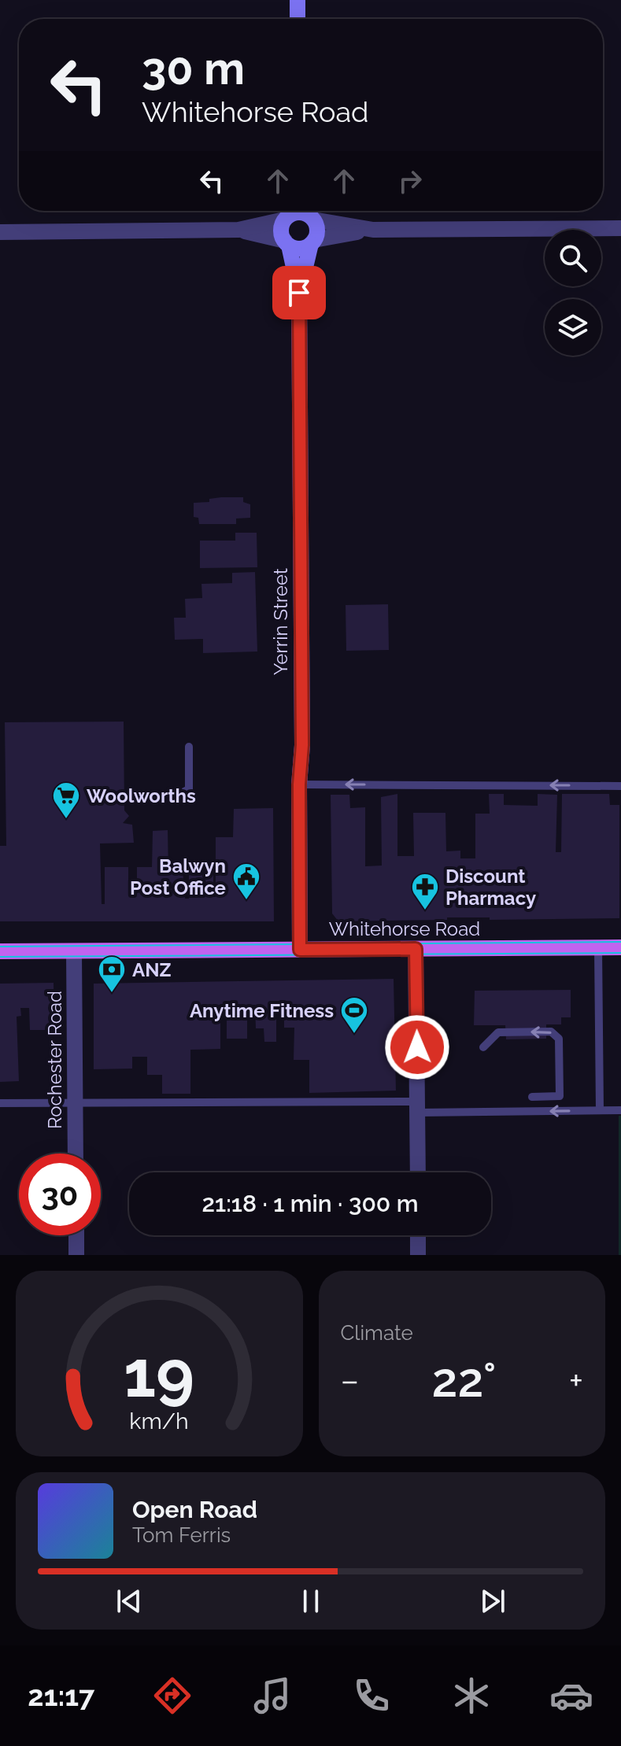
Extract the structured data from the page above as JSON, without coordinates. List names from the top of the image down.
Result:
{
  "streets": {
    "main road": ["Whitehorse Road"],
    "street": ["Yerrin Street", "Rochester Road"]
  },
  "crossings": [
    ["Yerrin Street", "Whitehorse Road"],
    ["Whitehorse Road", "Rochester Road"]
  ],
  "places": {
    "supermarket": ["Woolworths"],
    "public building": ["Balwyn Post Office"],
    "pharmacy": ["Discount Pharmacy"],
    "bank": ["ANZ"],
    "sports": ["Anytime Fitness"]
  },
  "page": {
    "turn": ["30 m", "Whitehorse Road"],
    "limit": "30",
    "trip": "21:18 · 1 min · 300 m",
    "tile": "Climate",
    "heat": ["−", "22°", "+"],
    "song": ["Open Road", "Tom Ferris"],
    "tabs": "21:17",
    "gauge": ["19", "km/h"]
  }
}
